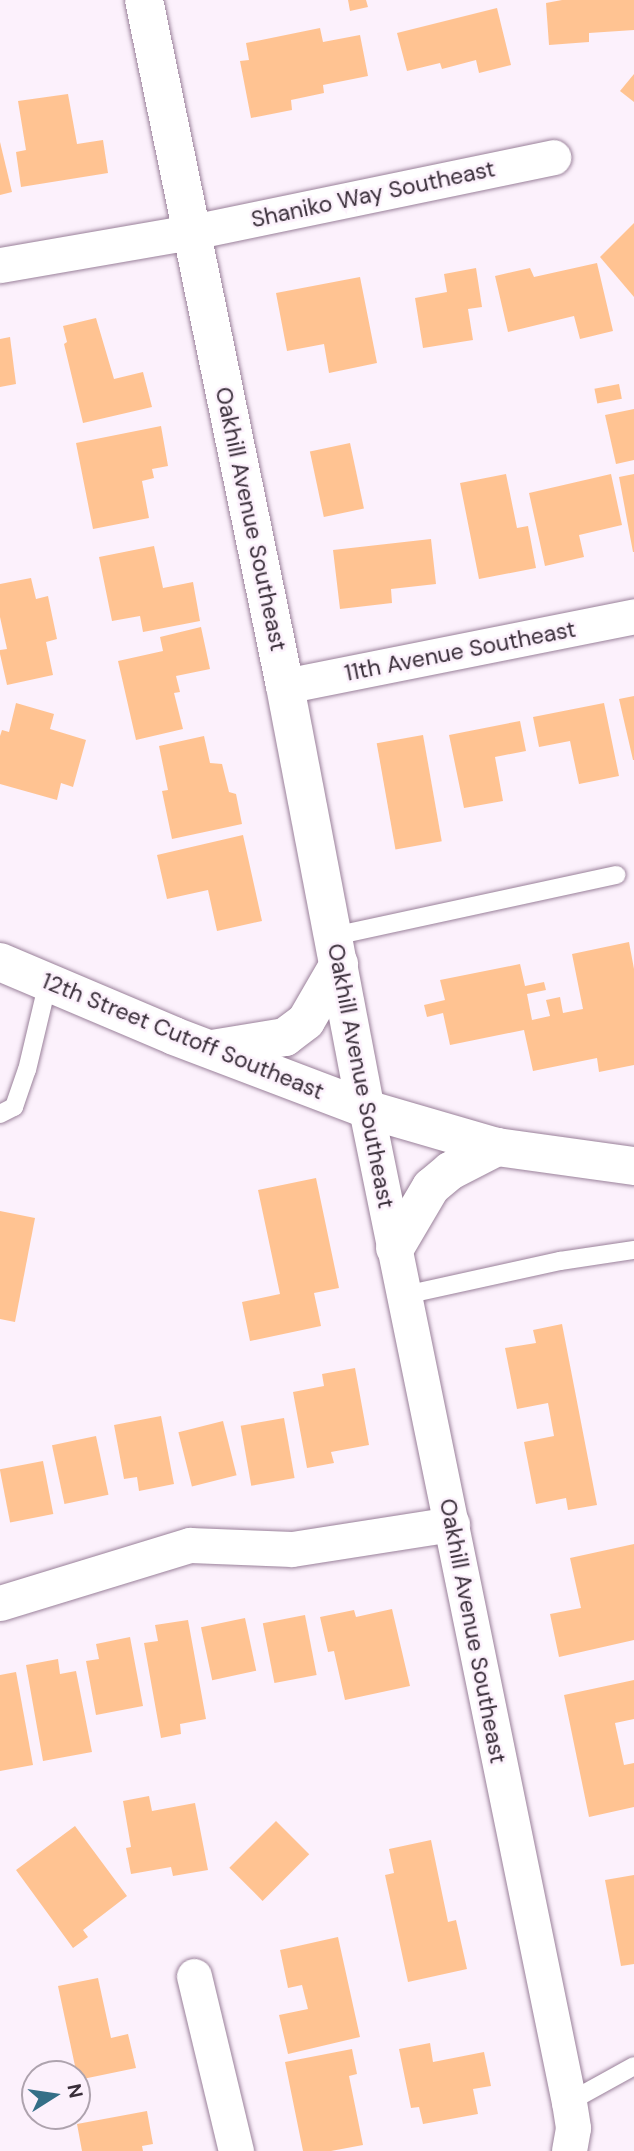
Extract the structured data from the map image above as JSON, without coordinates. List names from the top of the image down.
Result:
{
  "streets": {
    "street": [
      "Shaniko Way Southeast",
      "Oakhill Avenue Southeast",
      "11th Avenue Southeast",
      "12th Street Cutoff Southeast"
    ]
  },
  "crossings": [
    ["Shaniko Way Southeast", "Oakhill Avenue Southeast"],
    ["Oakhill Avenue Southeast", "11th Avenue Southeast"],
    ["Oakhill Avenue Southeast", "12th Street Cutoff Southeast"]
  ],
  "north": "right"
}
